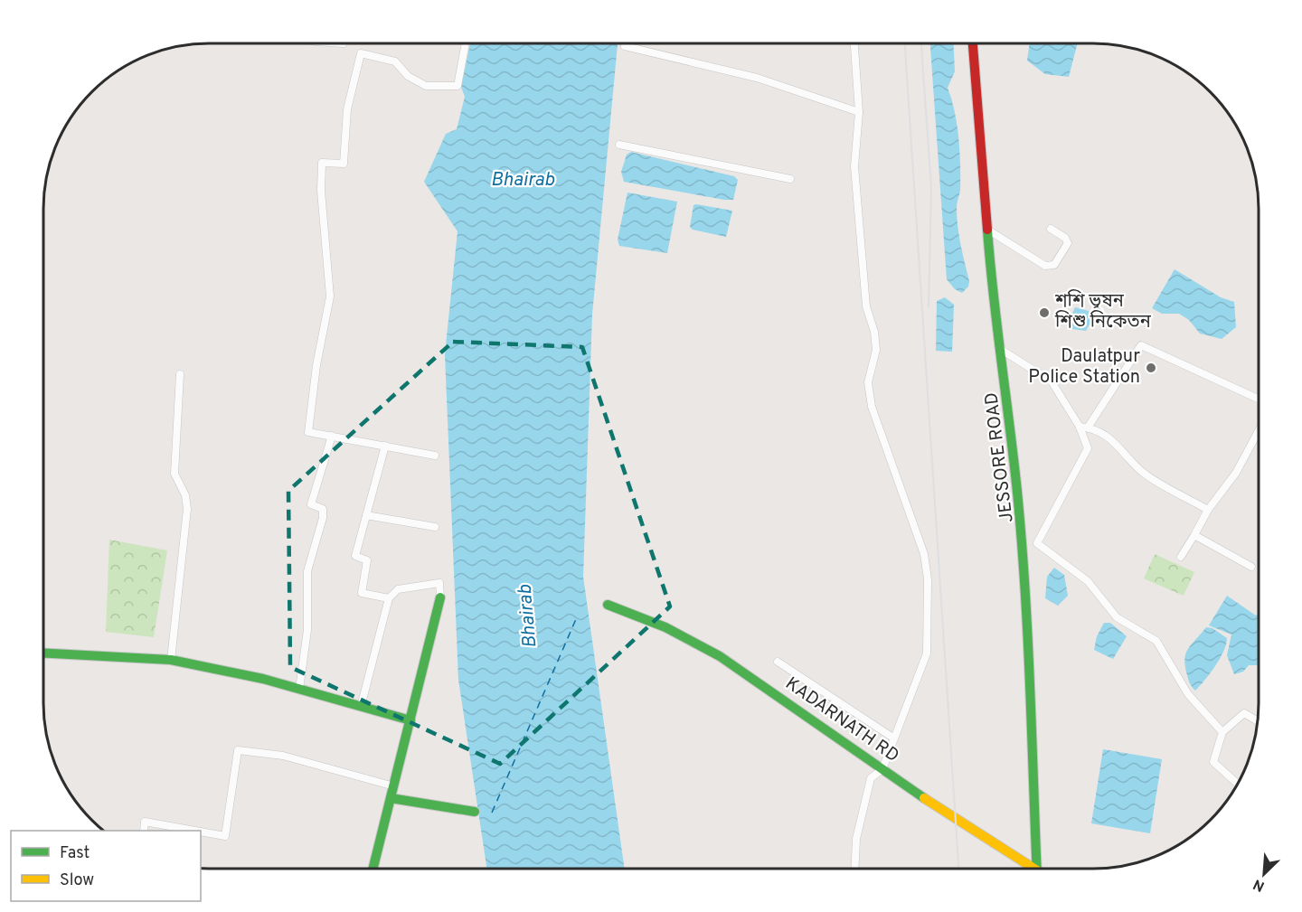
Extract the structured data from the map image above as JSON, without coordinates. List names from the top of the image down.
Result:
{
  "streets": {
    "main road": ["JESSORE ROAD", "KADARNATH RD"]
  },
  "water": ["Bhairab"],
  "places": ["শশি ভূষন শিশু নিকেতন", "Daulatpur Police Station"],
  "legend": ["Fast", "Slow"],
  "north": "bottom left"
}
